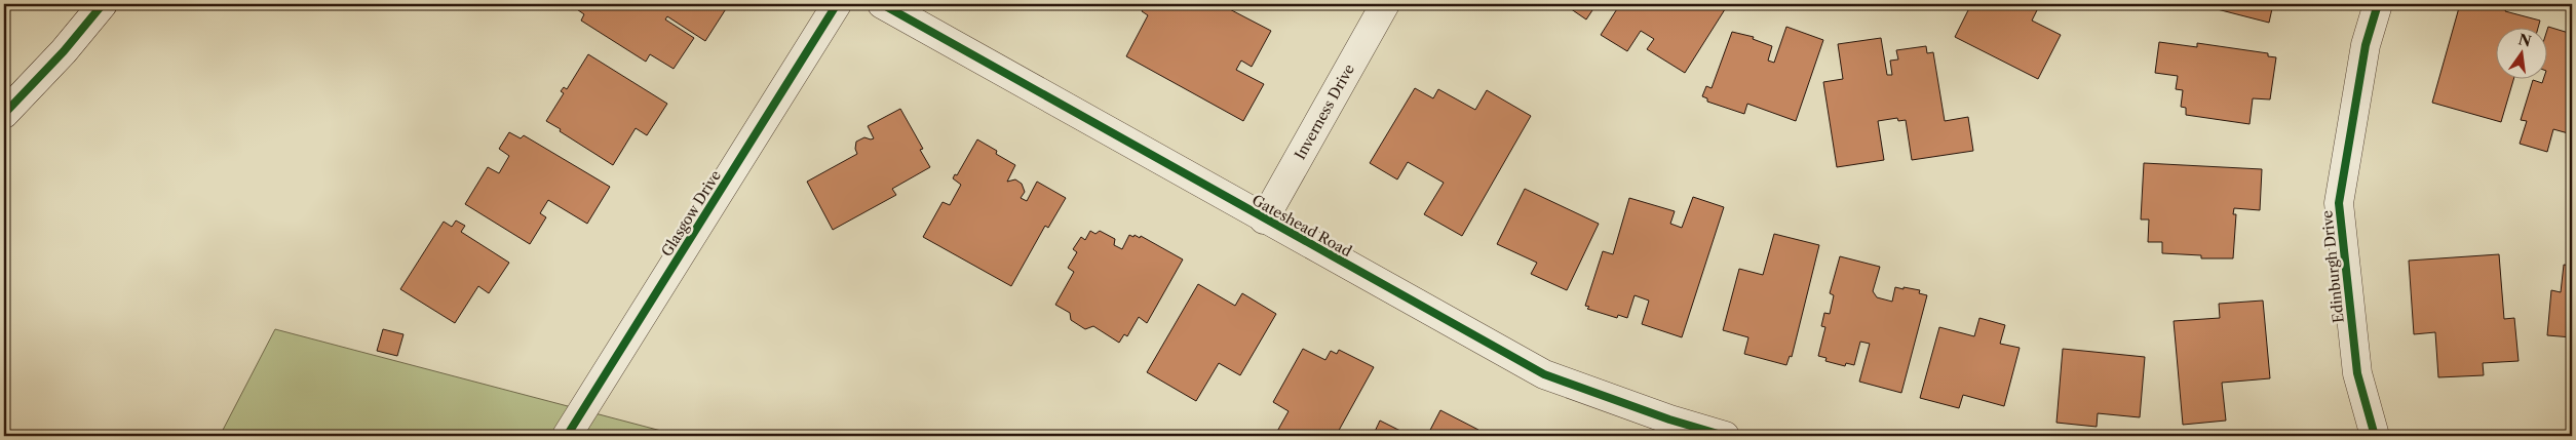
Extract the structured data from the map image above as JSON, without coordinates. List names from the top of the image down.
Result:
{
  "streets": {
    "street": [
      "Inverness Drive",
      "Glasgow Drive",
      "Gateshead Road",
      "Edinburgh Drive"
    ]
  },
  "crossings": [
    ["Inverness Drive", "Gateshead Road"]
  ],
  "north": "top"
}
